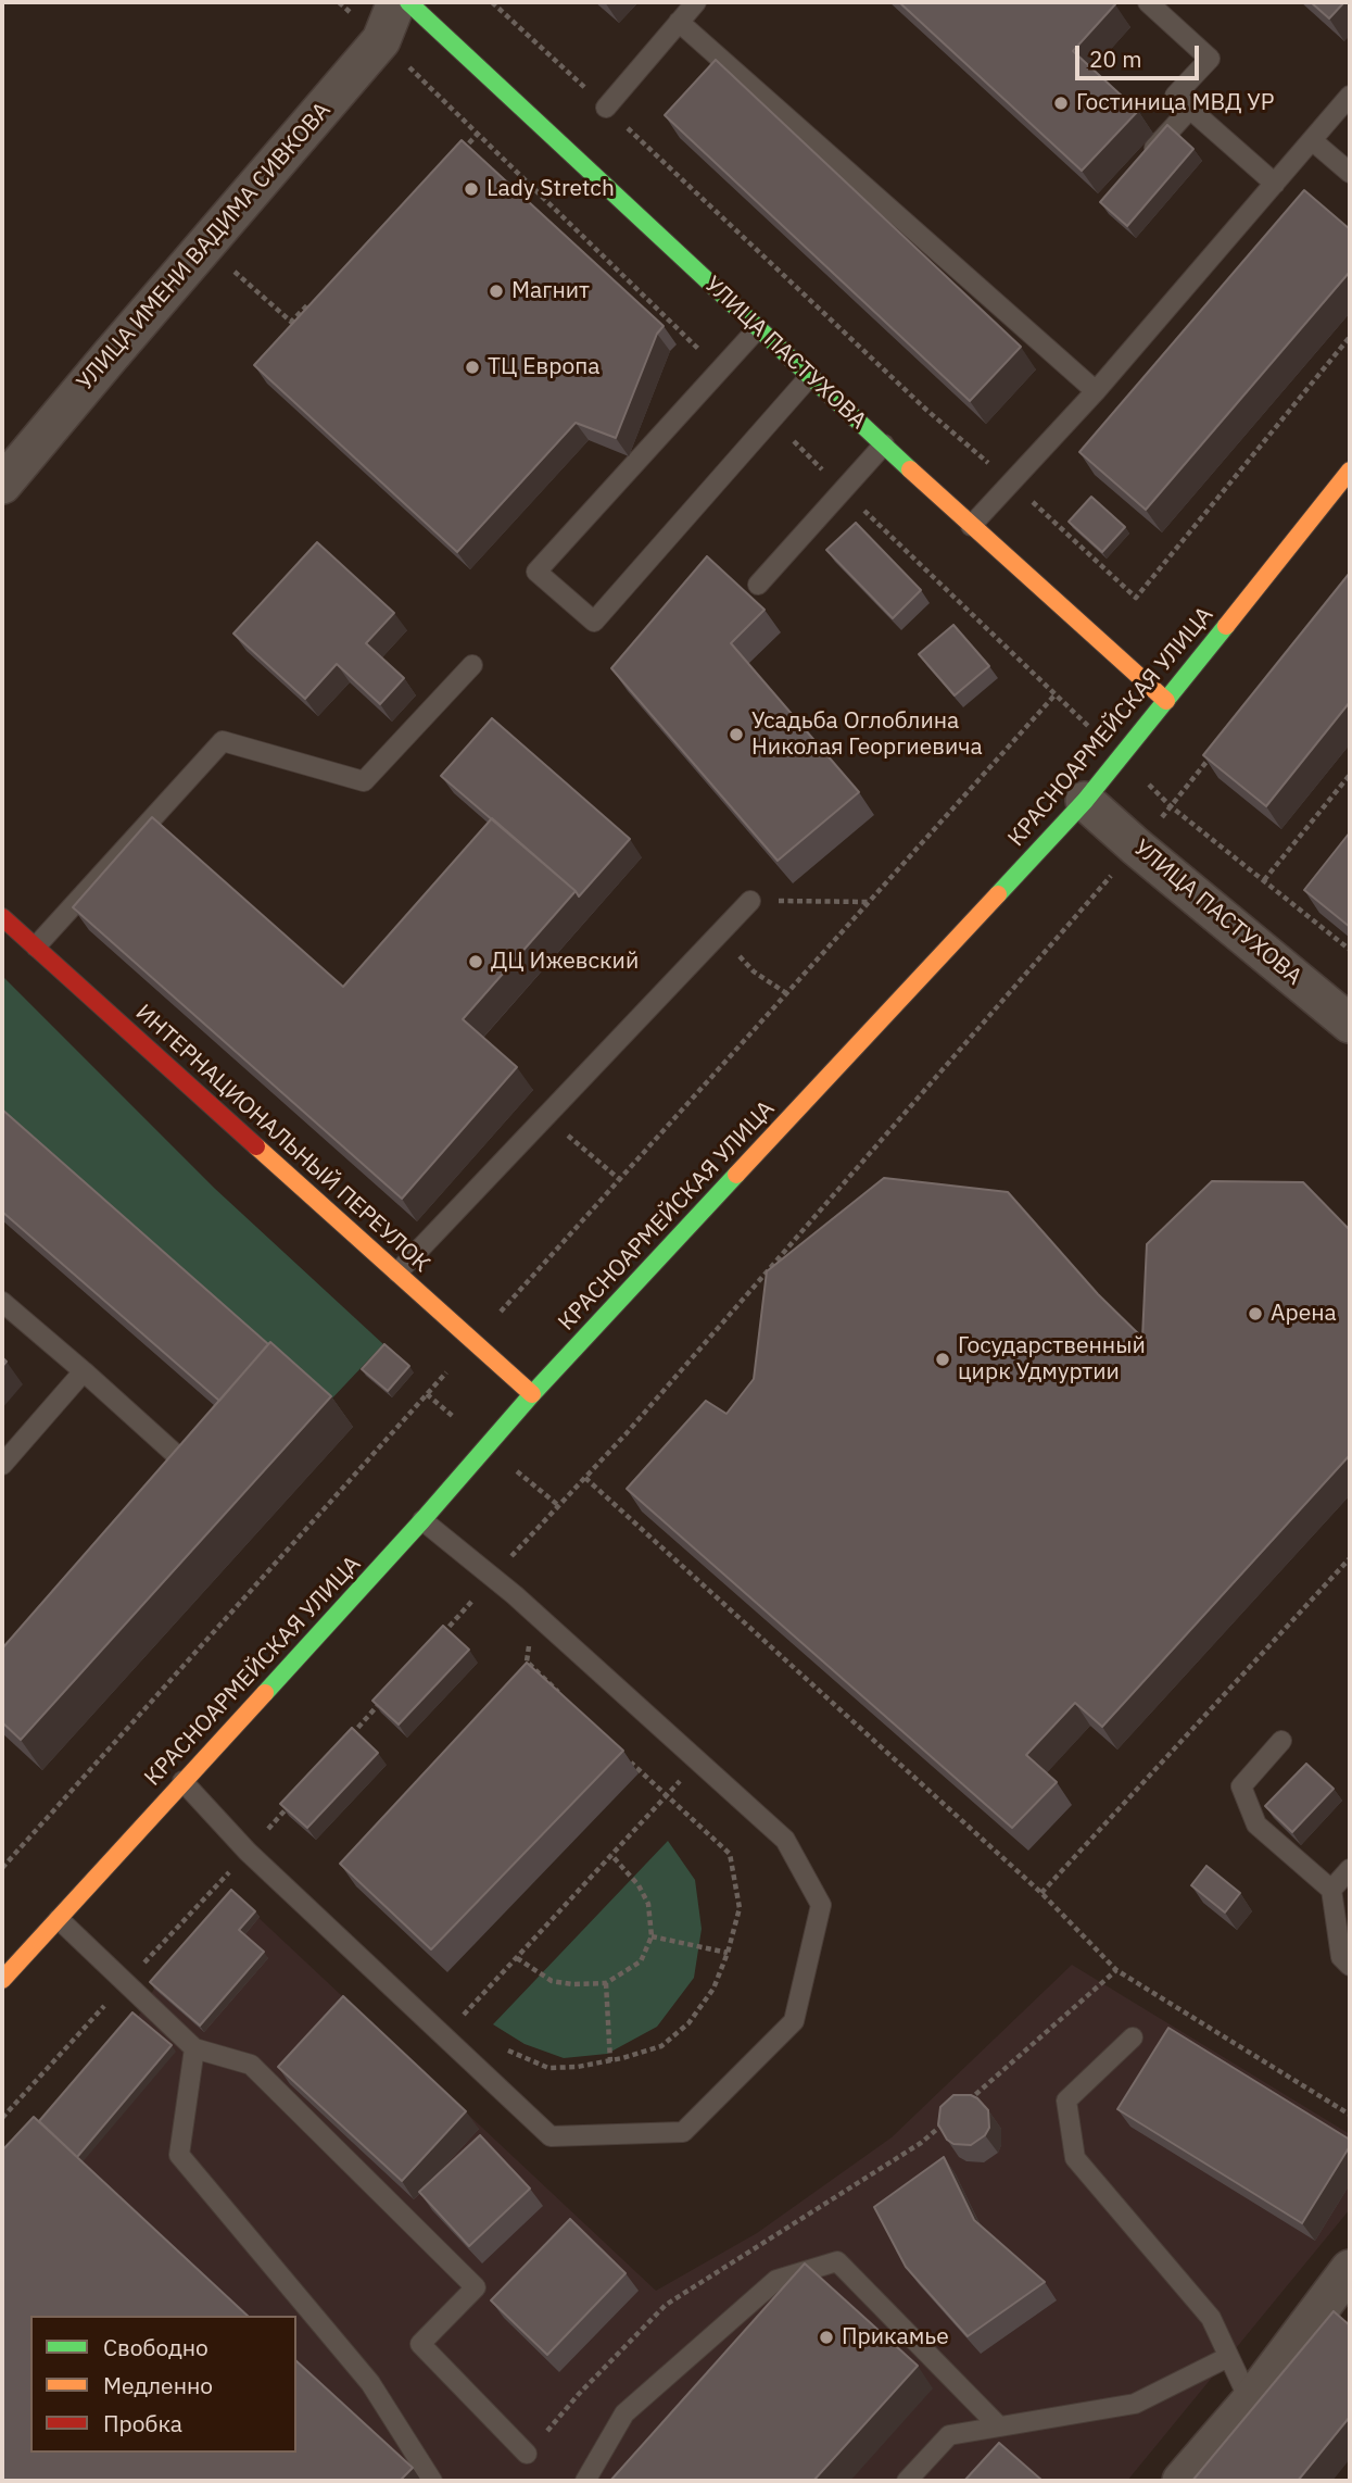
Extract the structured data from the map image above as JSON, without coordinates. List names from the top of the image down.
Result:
{
  "streets": {
    "street": [
      "УЛИЦА ИМЕНИ ВАДИМА СИВКОВА",
      "УЛИЦА ПАСТУХОВА",
      "КРАСНОАРМЕЙСКАЯ УЛИЦА",
      "ИНТЕРНАЦИОНАЛЬНЫЙ ПЕРЕУЛОК"
    ]
  },
  "crossings": [
    ["УЛИЦА ПАСТУХОВА", "КРАСНОАРМЕЙСКАЯ УЛИЦА"],
    ["КРАСНОАРМЕЙСКАЯ УЛИЦА", "ИНТЕРНАЦИОНАЛЬНЫЙ ПЕРЕУЛОК"]
  ],
  "places": [
    "Гостиница МВД УР",
    "Lady Stretch",
    "Магнит",
    "ТЦ Европа",
    "Усадьба Оглоблина Николая Георгиевича",
    "ДЦ Ижевский",
    "Арена",
    "Государственный цирк Удмуртии",
    "Прикамье"
  ],
  "legend": ["Свободно", "Медленно", "Пробка"],
  "scale_bar": "20 m"
}
